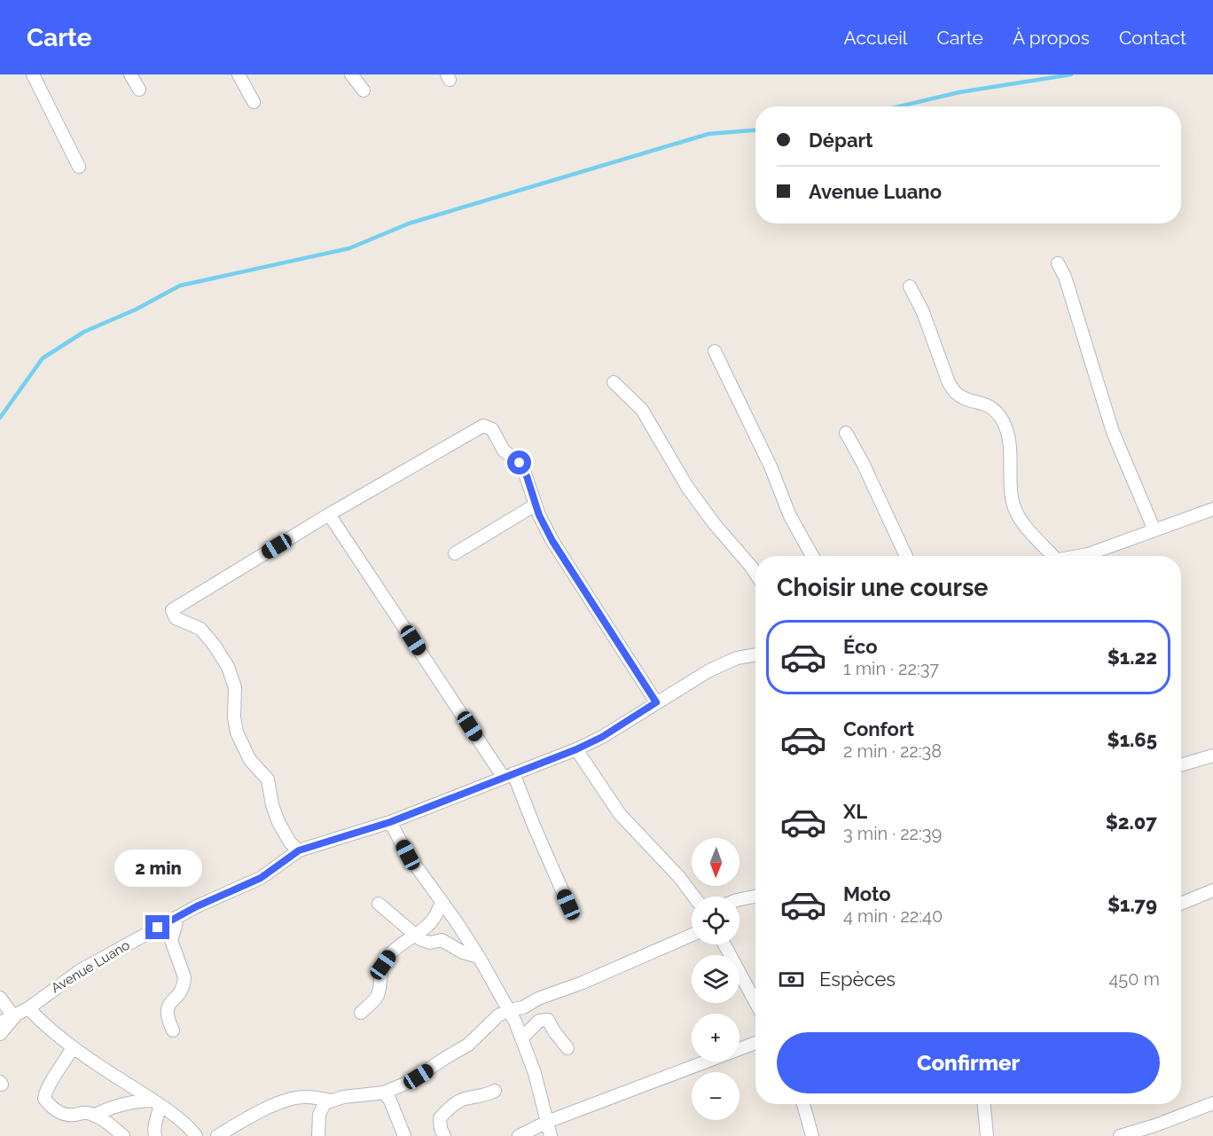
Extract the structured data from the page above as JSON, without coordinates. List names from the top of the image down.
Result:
{
  "streets": {
    "street": ["Avenue Luano"]
  },
  "north": "bottom",
  "page": {
    "header": "Carte",
    "nav": [
      "Accueil",
      "Carte",
      "À propos",
      "Contact"
    ],
    "banner": ["Départ", "Avenue Luano"],
    "heading": "Choisir une course",
    "list": [
      {
        "name": "Éco",
        "note": "1 min · 22:37",
        "value": "$1.22"
      },
      {
        "name": "Confort",
        "note": "2 min · 22:38",
        "value": "$1.65"
      },
      {
        "name": "XL",
        "note": "3 min · 22:39",
        "value": "$2.07"
      },
      {
        "name": "Moto",
        "note": "4 min · 22:40",
        "value": "$1.79"
      }
    ],
    "map_buttons": ["+", "−"],
    "bubble": "2 min",
    "pay": ["Espèces", "450 m"],
    "buttons": "Confirmer"
  }
}
